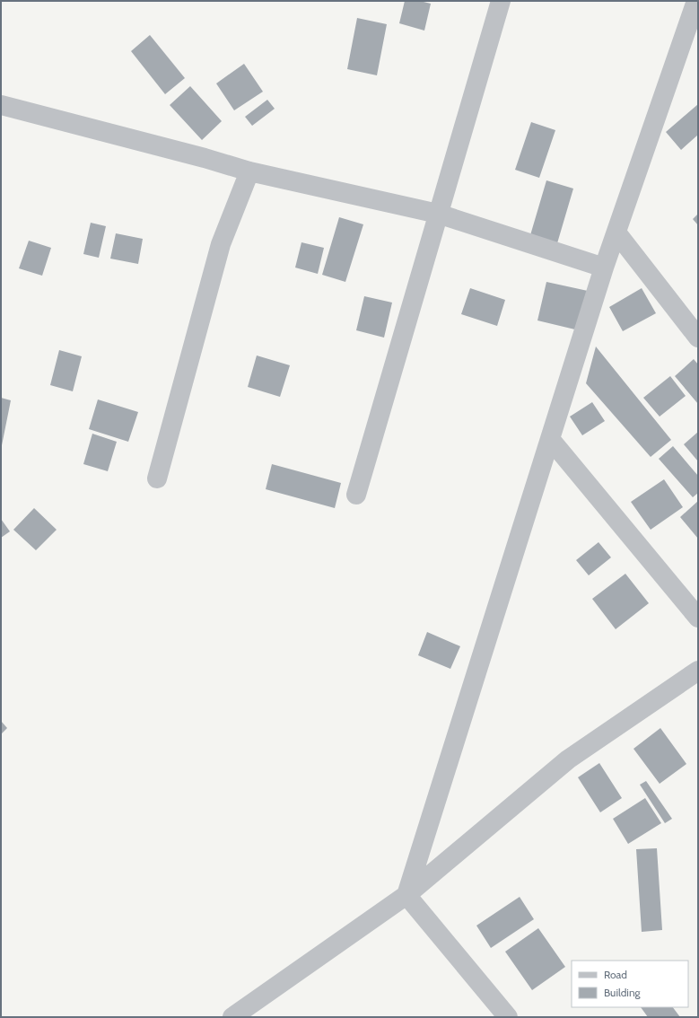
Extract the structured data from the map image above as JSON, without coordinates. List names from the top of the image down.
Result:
{
  "legend": ["Road", "Building"]
}
